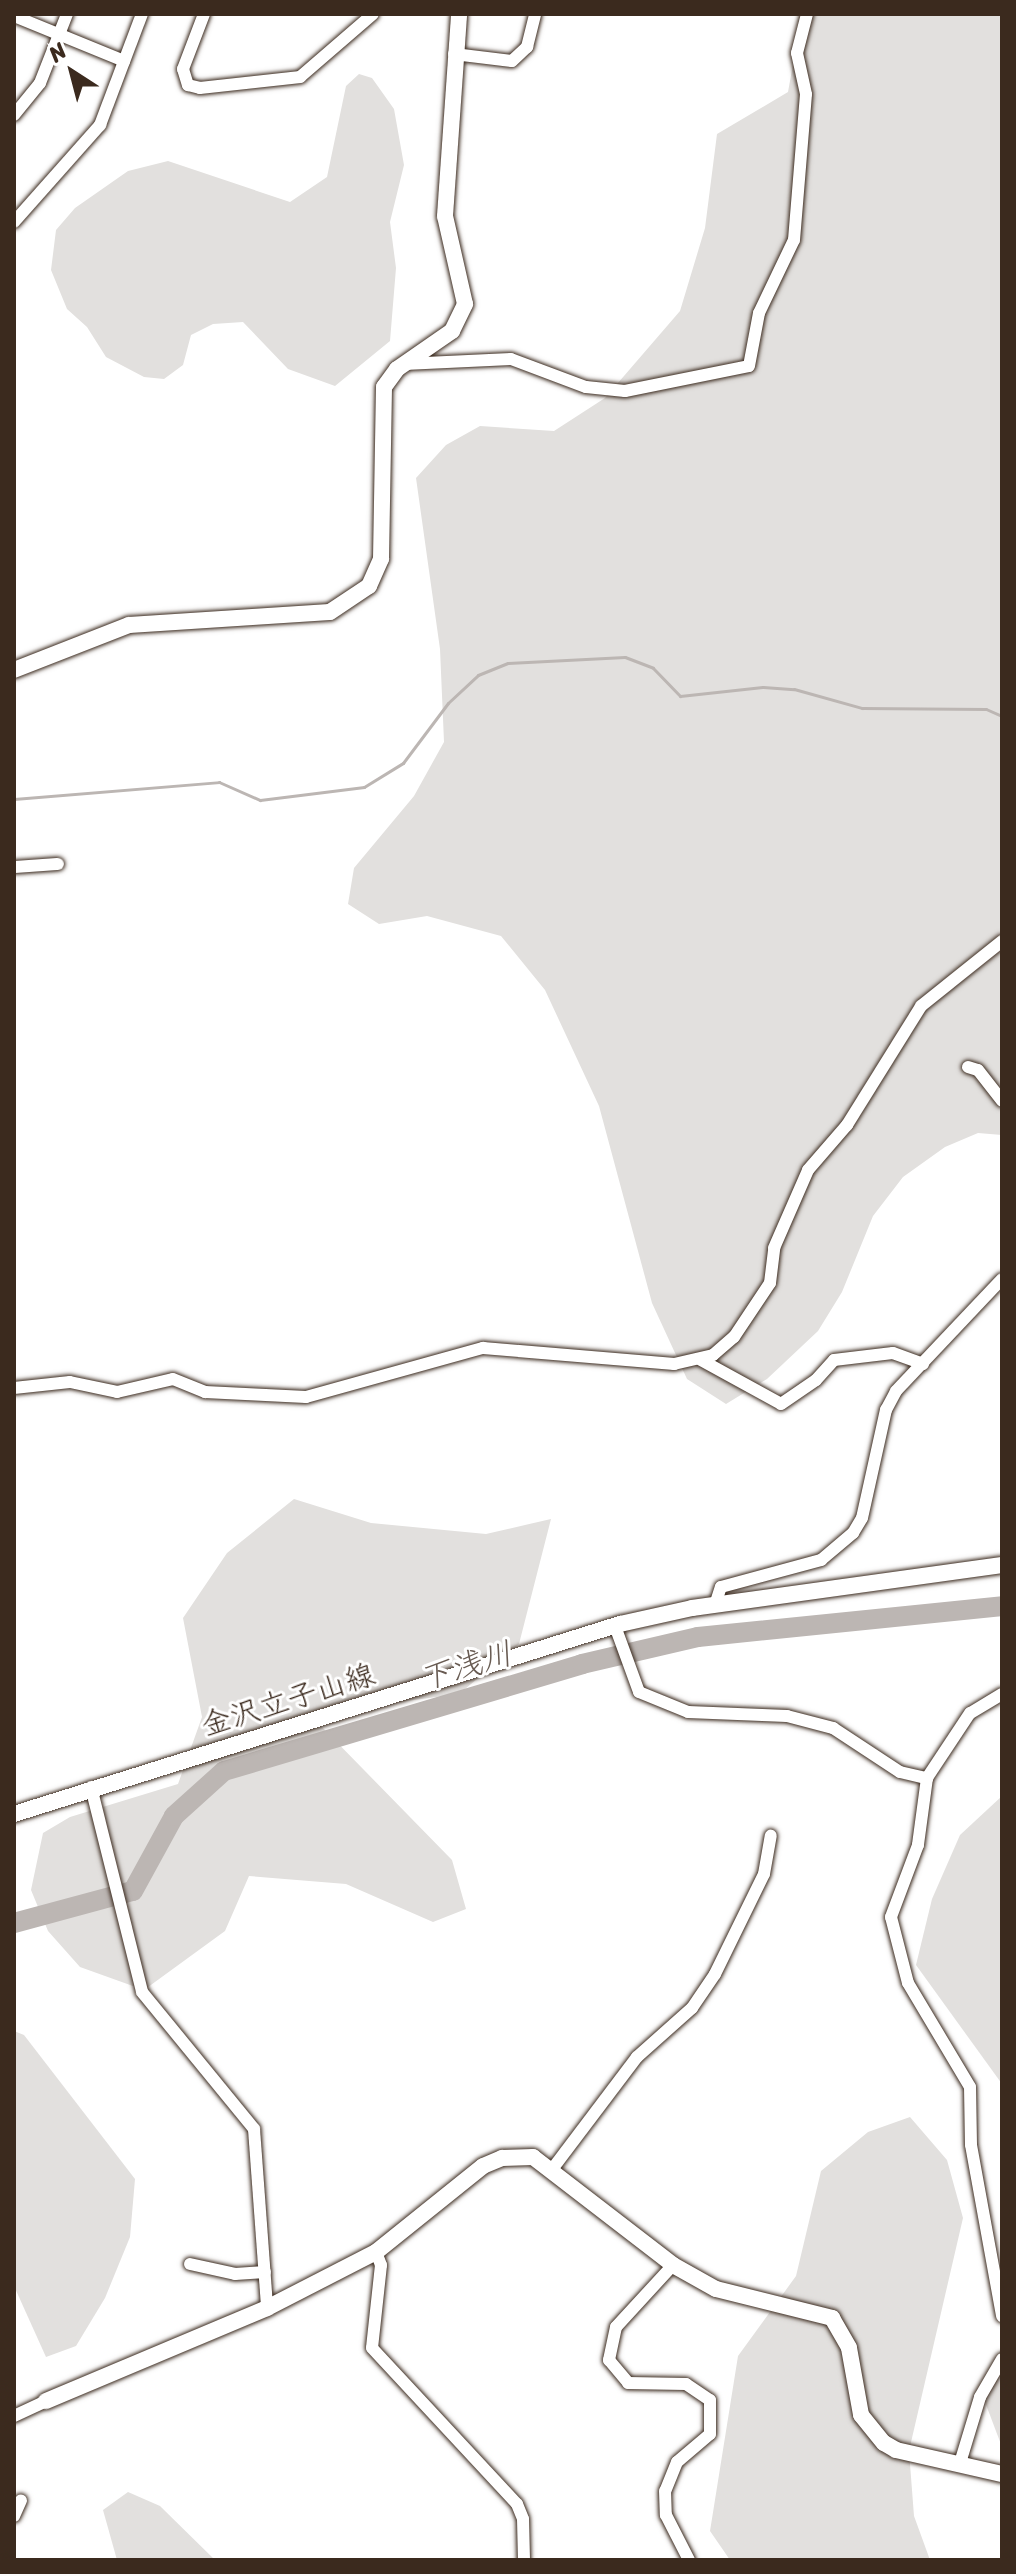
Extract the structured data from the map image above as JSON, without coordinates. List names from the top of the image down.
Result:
{
  "streets": {
    "street": ["金沢立子山線"]
  },
  "water": ["下浅川"],
  "north": "top left"
}
